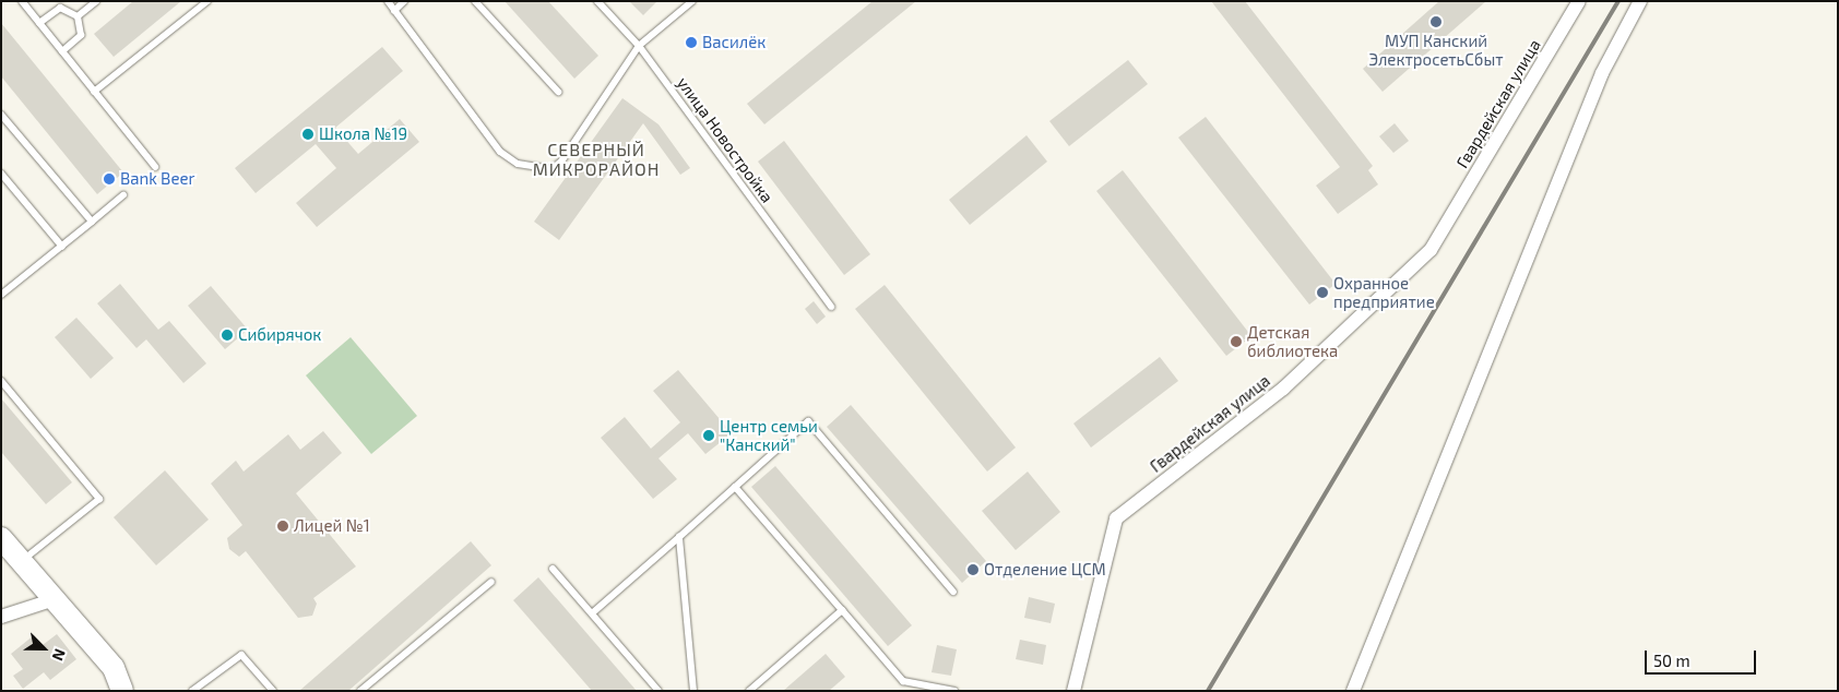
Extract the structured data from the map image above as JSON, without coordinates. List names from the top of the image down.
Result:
{
  "streets": {
    "street": ["Гвардейская улица"],
    "lane": ["улица Новостройка"]
  },
  "districts": ["СЕВЕРНЫЙ МИКРОРАЙОН"],
  "places": [
    "МУП Канский ЭлектросетьСбыт",
    "Василёк",
    "Школа №19",
    "Bank Beer",
    "Охранное предприятие",
    "Сибирячок",
    "Детская библиотека",
    "Центр семьи \"Канский\"",
    "Лицей №1",
    "Отделение ЦСМ"
  ],
  "scale_bar": "50 m",
  "north": "bottom right"
}
